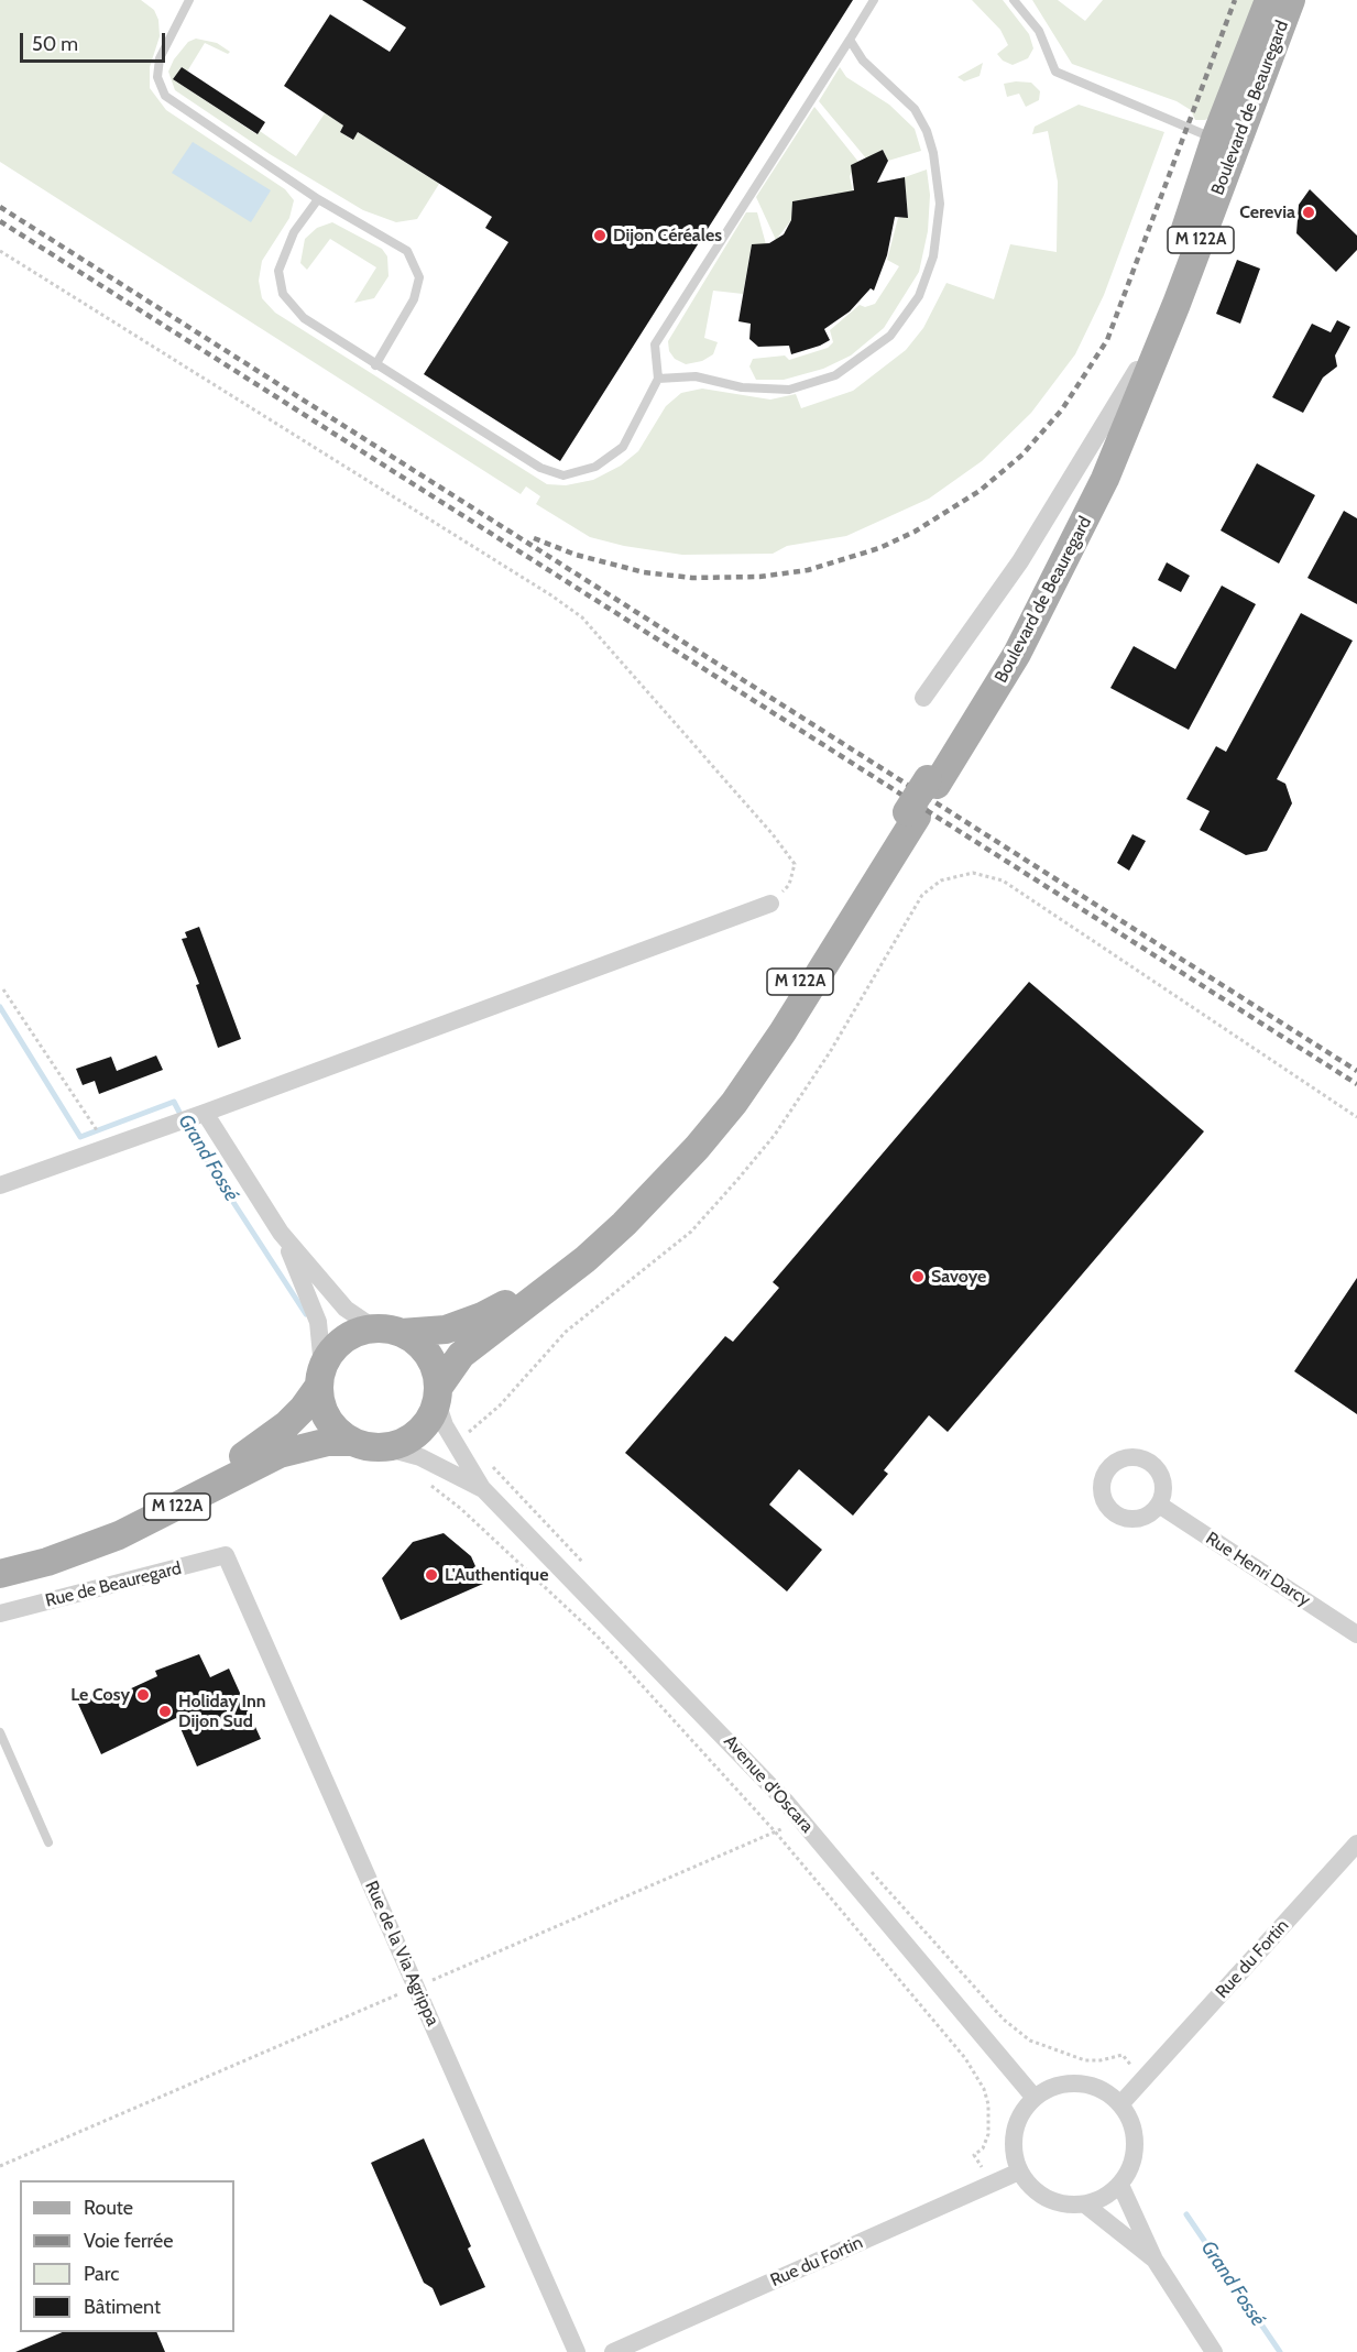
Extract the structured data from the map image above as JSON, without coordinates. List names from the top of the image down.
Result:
{
  "streets": {
    "main road": ["Boulevard de Beauregard", "M 122A"],
    "street": [
      "Rue Henri Darcy",
      "Rue de Beauregard",
      "Avenue d'Oscara",
      "Rue de la Via Agrippa",
      "Rue du Fortin"
    ]
  },
  "crossings": [
    ["Boulevard de Beauregard", "M 122A"],
    ["M 122A", "Avenue d'Oscara"],
    ["Rue de Beauregard", "Rue de la Via Agrippa"],
    ["Avenue d'Oscara", "Rue du Fortin"]
  ],
  "water": ["Grand Fossé"],
  "places": [
    "Cerevia",
    "Dijon Céréales",
    "Savoye",
    "L'Authentique",
    "Le Cosy",
    "Holiday Inn Dijon Sud"
  ],
  "legend": [
    "Route",
    "Voie ferrée",
    "Parc",
    "Bâtiment"
  ],
  "scale_bar": "50 m"
}
